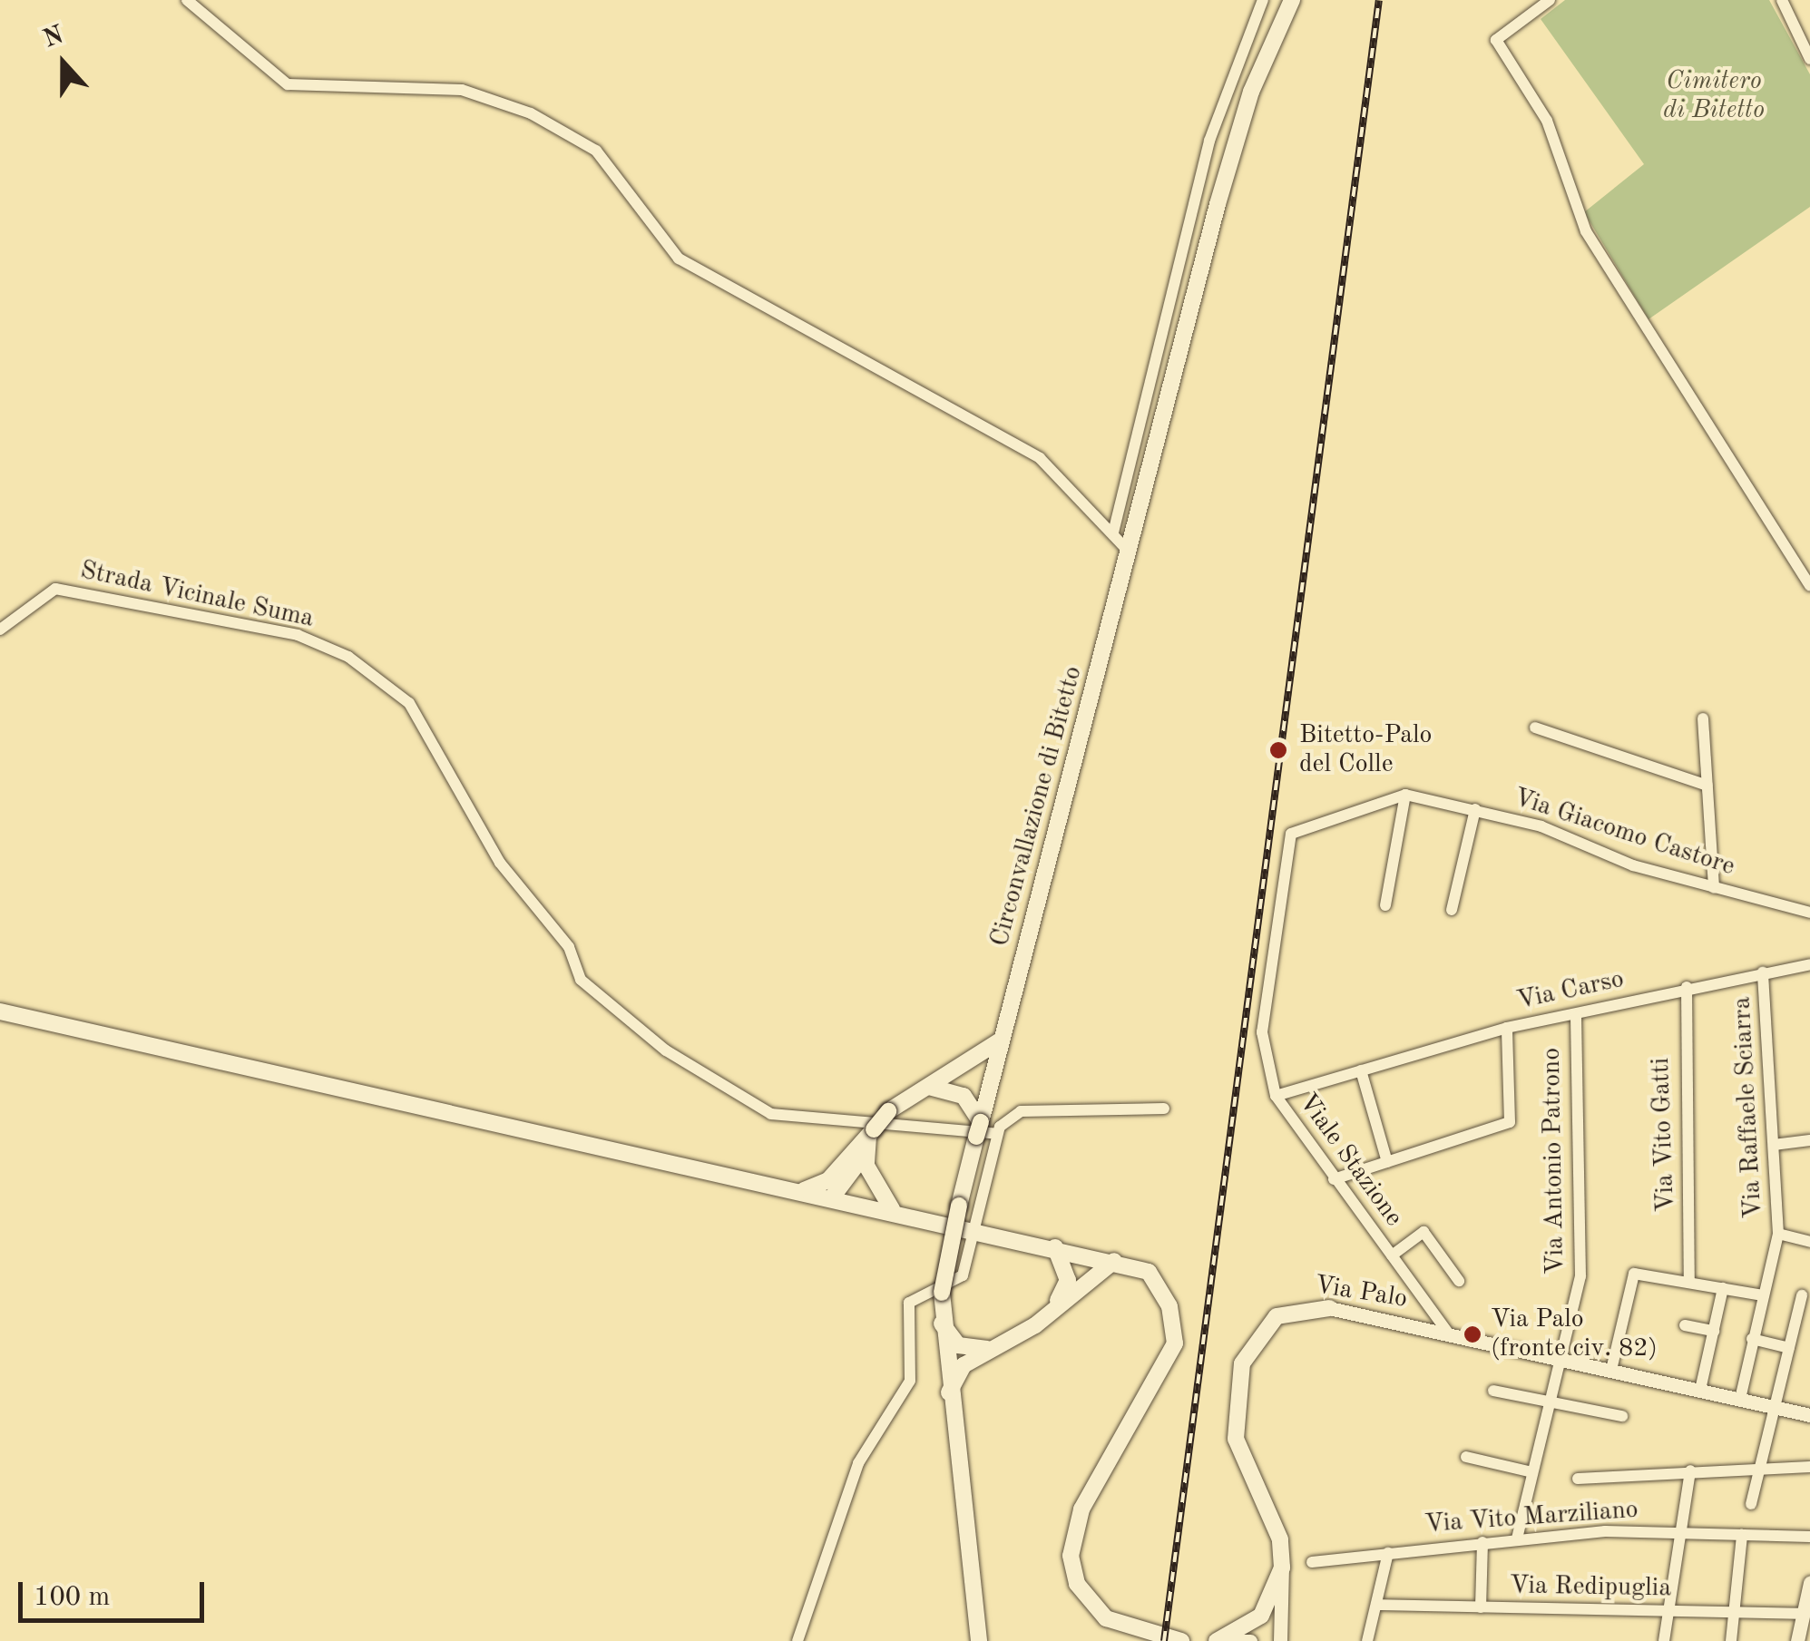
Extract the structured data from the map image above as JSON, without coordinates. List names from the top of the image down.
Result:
{
  "streets": {
    "main road": ["Circonvallazione di Bitetto", "Via Palo"],
    "street": [
      "Strada Vicinale Suma",
      "Via Giacomo Castore",
      "Via Carso",
      "Via Raffaele Sciarra",
      "Via Vito Gatti",
      "Viale Stazione",
      "Via Antonio Patrono",
      "Via Vito Marziliano",
      "Via Redipuglia"
    ]
  },
  "crossings": [
    ["Via Giacomo Castore", "Viale Stazione"],
    ["Via Carso", "Via Raffaele Sciarra"],
    ["Via Carso", "Via Vito Gatti"],
    ["Via Carso", "Viale Stazione"],
    ["Via Carso", "Via Antonio Patrono"],
    ["Via Raffaele Sciarra", "Via Palo"],
    ["Viale Stazione", "Via Palo"],
    ["Via Antonio Patrono", "Via Palo"],
    ["Via Antonio Patrono", "Via Vito Marziliano"]
  ],
  "parks": ["Cimitero di Bitetto"],
  "places": ["Bitetto-Palo del Colle", "Via Palo (fronte civ. 82)"],
  "scale_bar": "100 m",
  "north": "top"
}
